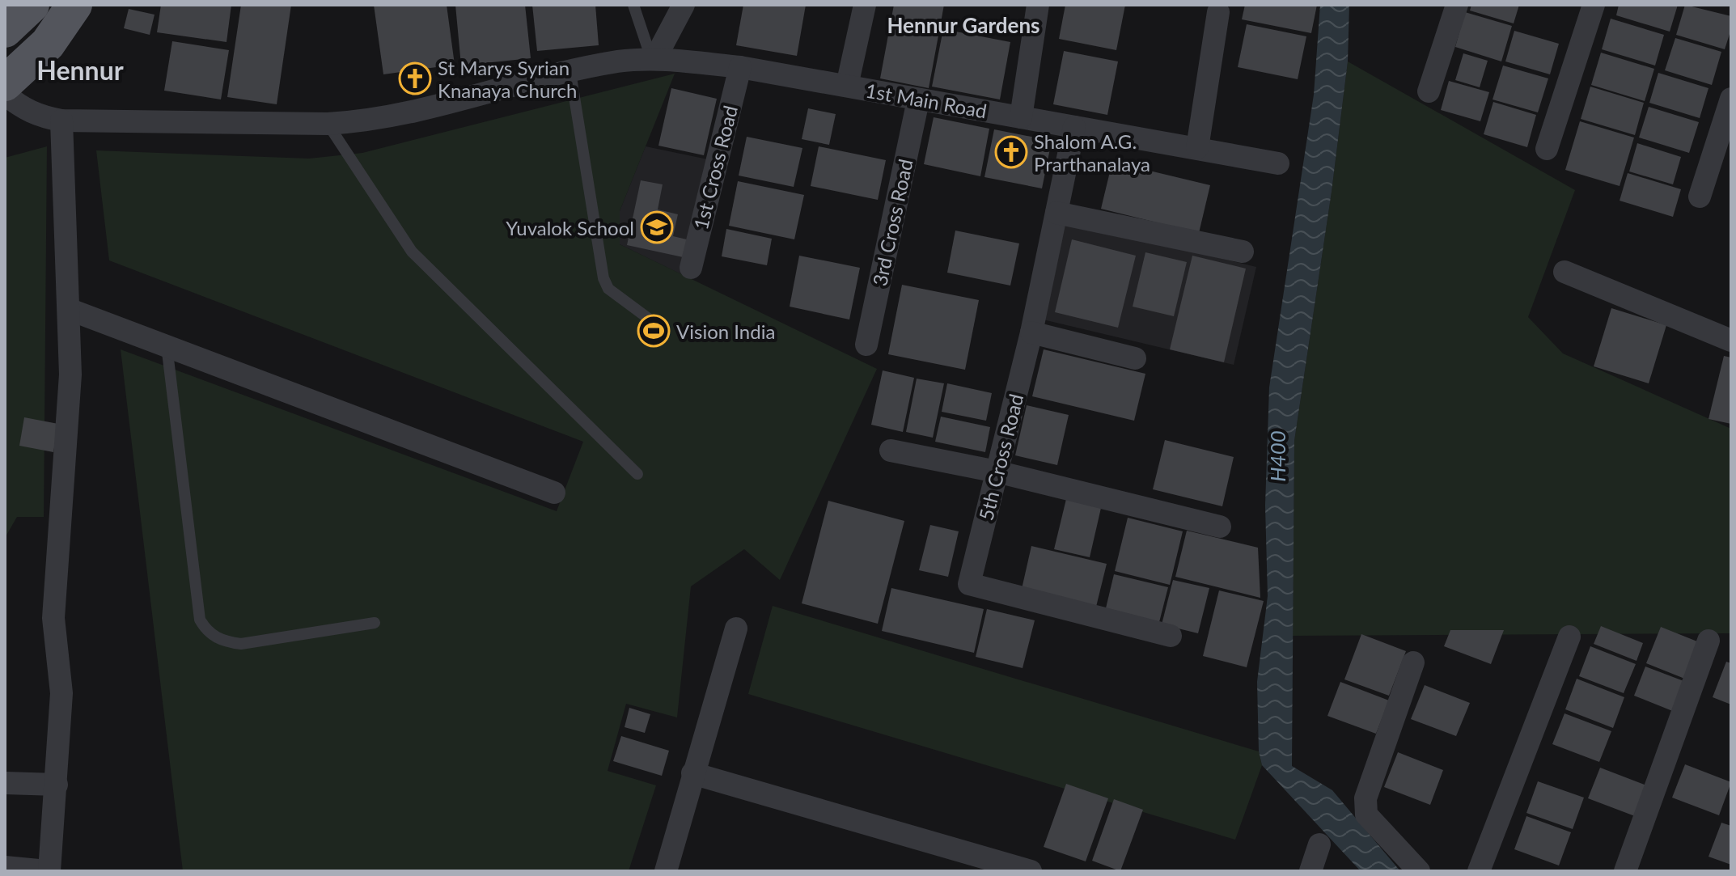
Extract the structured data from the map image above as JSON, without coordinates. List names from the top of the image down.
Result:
{
  "streets": {
    "street": [
      "1st Main Road",
      "1st Cross Road",
      "3rd Cross Road",
      "5th Cross Road"
    ]
  },
  "crossings": [
    ["1st Main Road", "1st Cross Road"],
    ["1st Main Road", "3rd Cross Road"],
    ["1st Main Road", "5th Cross Road"]
  ],
  "districts": ["Hennur Gardens", "Hennur"],
  "water": ["H400"],
  "places": {
    "church": ["St Marys Syrian Knanaya Church", "Shalom A.G. Prarthanalaya"],
    "school or university": ["Yuvalok School"],
    "sports": ["Vision India"]
  }
}
